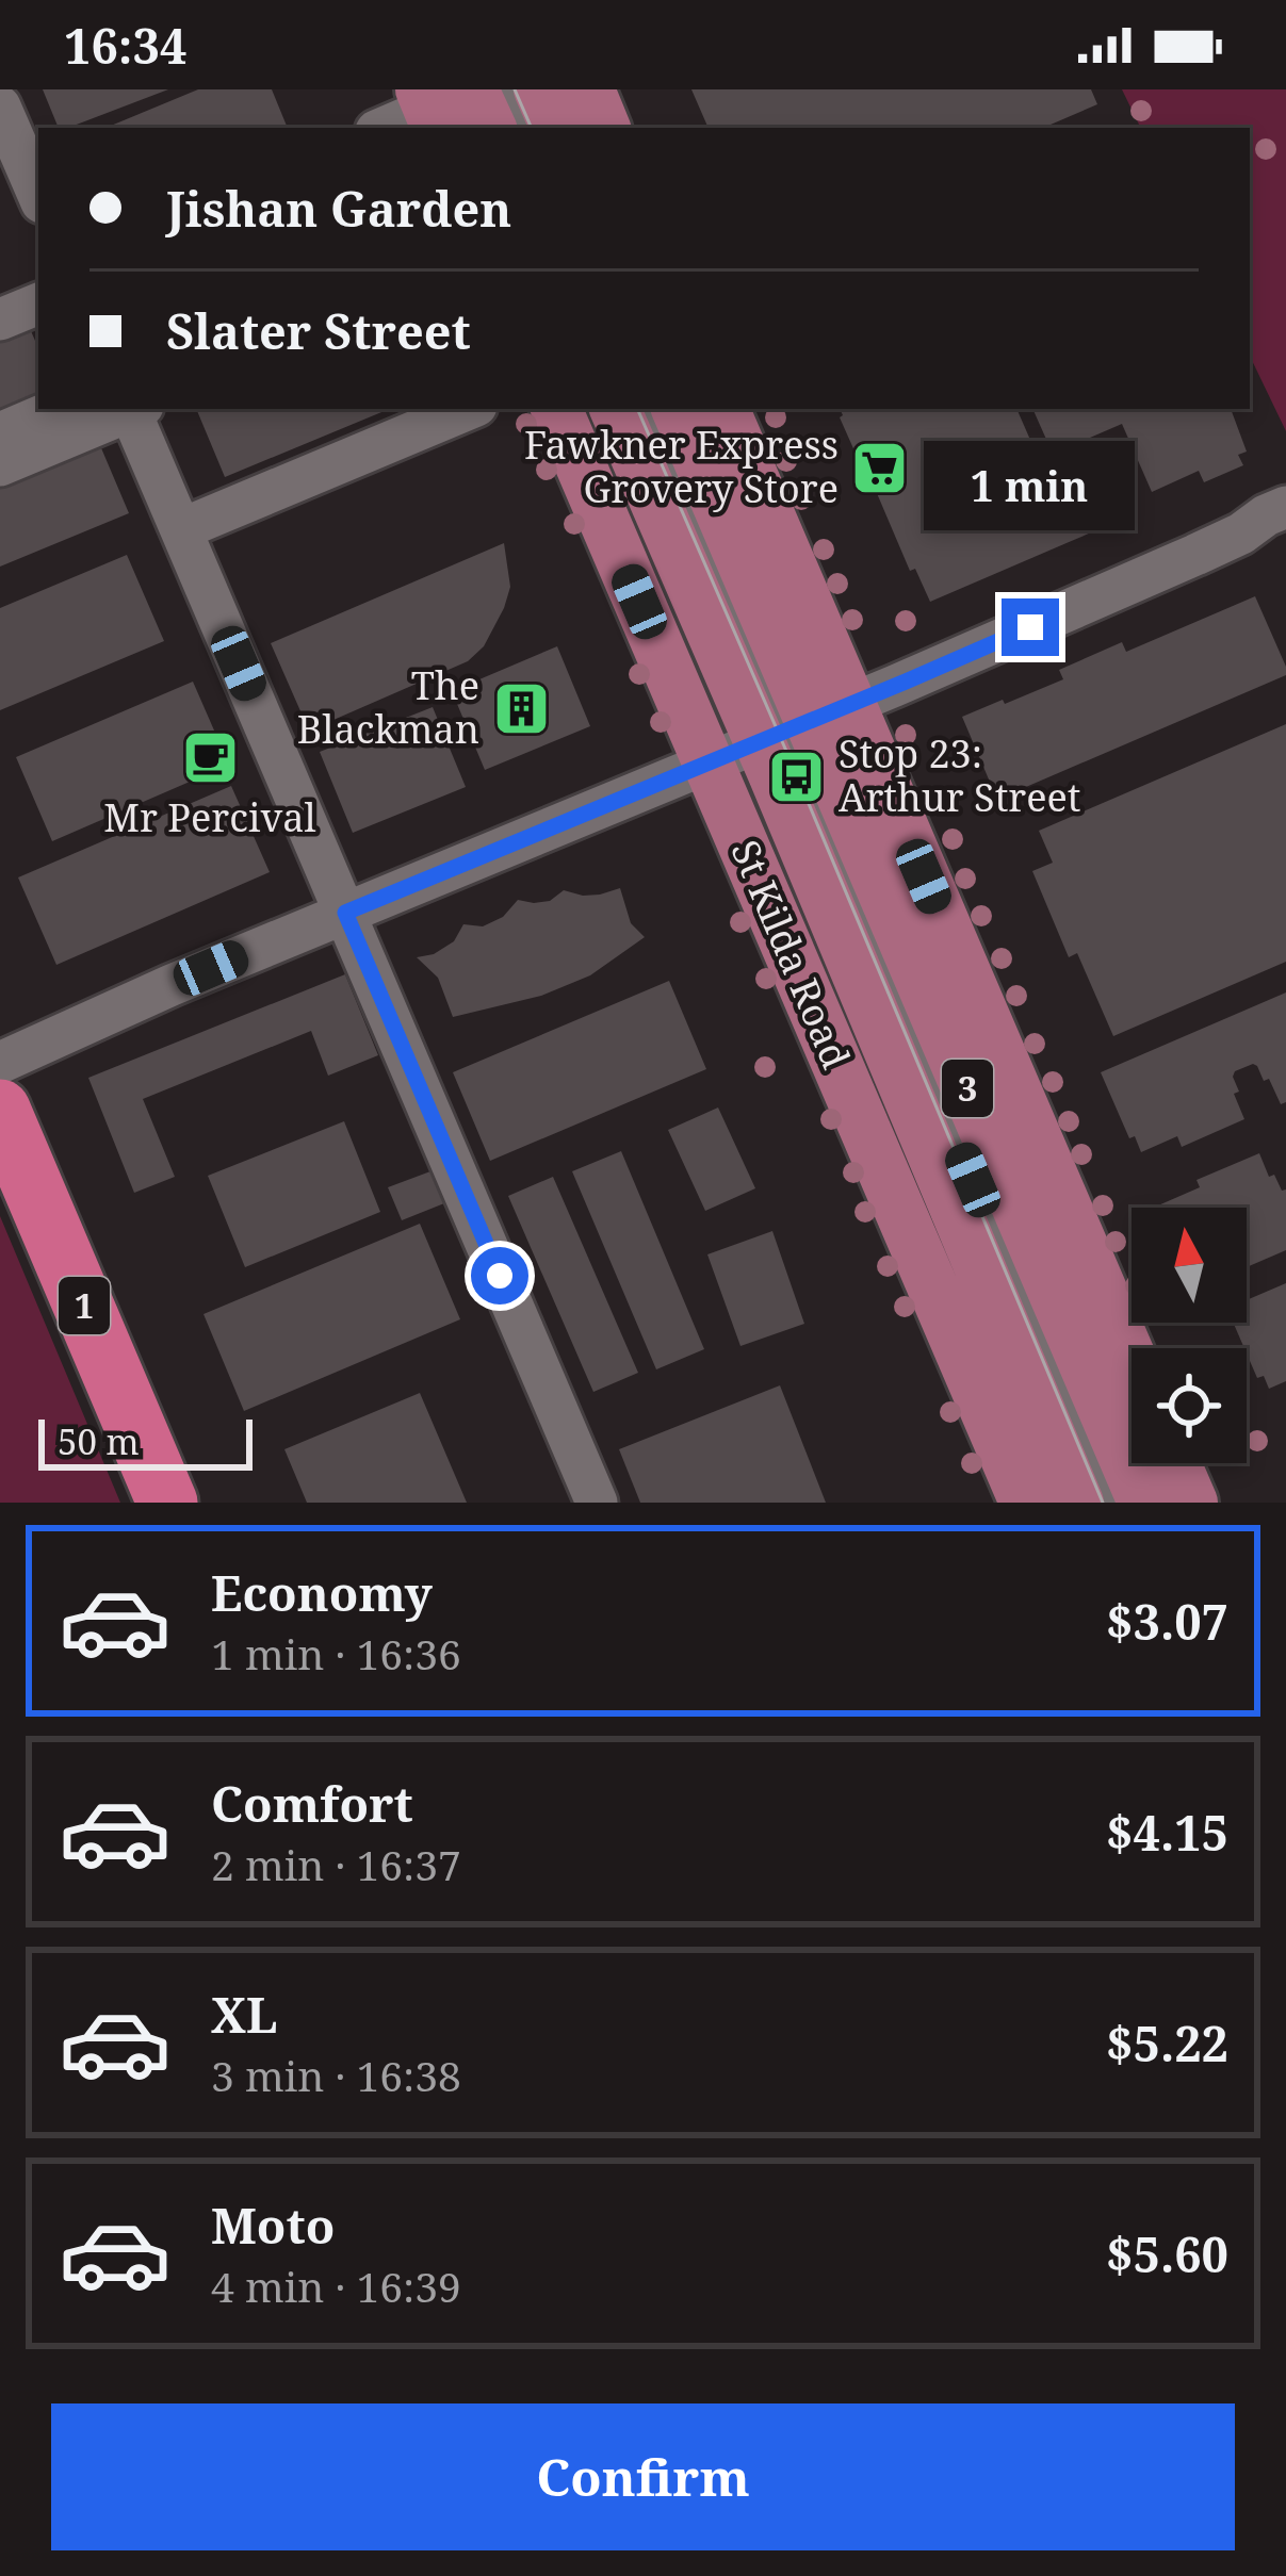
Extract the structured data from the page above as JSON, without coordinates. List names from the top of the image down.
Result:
{
  "streets": {
    "highway": ["1"],
    "main road": ["St Kilda Road", "3"]
  },
  "places": {
    "supermarket": ["Fawkner Express Grovery Store"],
    "building": ["The Blackman"],
    "cafe": ["Mr Percival"],
    "bus stop": ["Stop 23: Arthur Street"]
  },
  "scale_bar": "50 m",
  "north": "top",
  "page": {
    "status": "16:34",
    "banner": ["Jishan Garden", "Slater Street"],
    "bubble": "1 min",
    "scale": "50 m",
    "list": [
      {
        "name": "Economy",
        "note": "1 min · 16:36",
        "value": "$3.07"
      },
      {
        "name": "Comfort",
        "note": "2 min · 16:37",
        "value": "$4.15"
      },
      {
        "name": "XL",
        "note": "3 min · 16:38",
        "value": "$5.22"
      },
      {
        "name": "Moto",
        "note": "4 min · 16:39",
        "value": "$5.60"
      }
    ],
    "buttons": "Confirm"
  }
}
